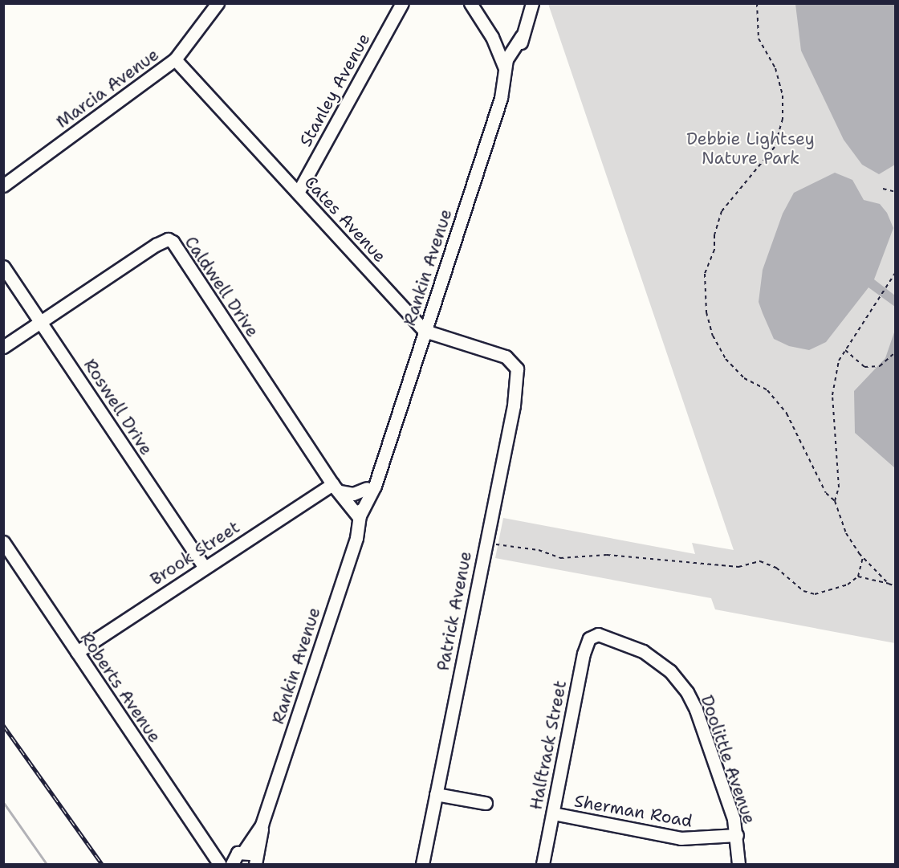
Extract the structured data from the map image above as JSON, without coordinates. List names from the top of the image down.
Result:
{
  "streets": {
    "street": [
      "Marcia Avenue",
      "Stanley Avenue",
      "Cates Avenue",
      "Rankin Avenue",
      "Caldwell Drive",
      "Roswell Drive",
      "Brook Street",
      "Patrick Avenue",
      "Roberts Avenue",
      "Halftrack Street",
      "Doolittle Avenue",
      "Sherman Road"
    ]
  },
  "crossings": [
    ["Marcia Avenue", "Cates Avenue"],
    ["Stanley Avenue", "Cates Avenue"],
    ["Cates Avenue", "Rankin Avenue"],
    ["Cates Avenue", "Patrick Avenue"],
    ["Rankin Avenue", "Caldwell Drive"],
    ["Caldwell Drive", "Roswell Drive"],
    ["Caldwell Drive", "Brook Street"],
    ["Roswell Drive", "Brook Street"],
    ["Brook Street", "Roberts Avenue"],
    ["Halftrack Street", "Doolittle Avenue"],
    ["Halftrack Street", "Sherman Road"],
    ["Doolittle Avenue", "Sherman Road"]
  ],
  "parks": ["Debbie Lightsey Nature Park"]
}
